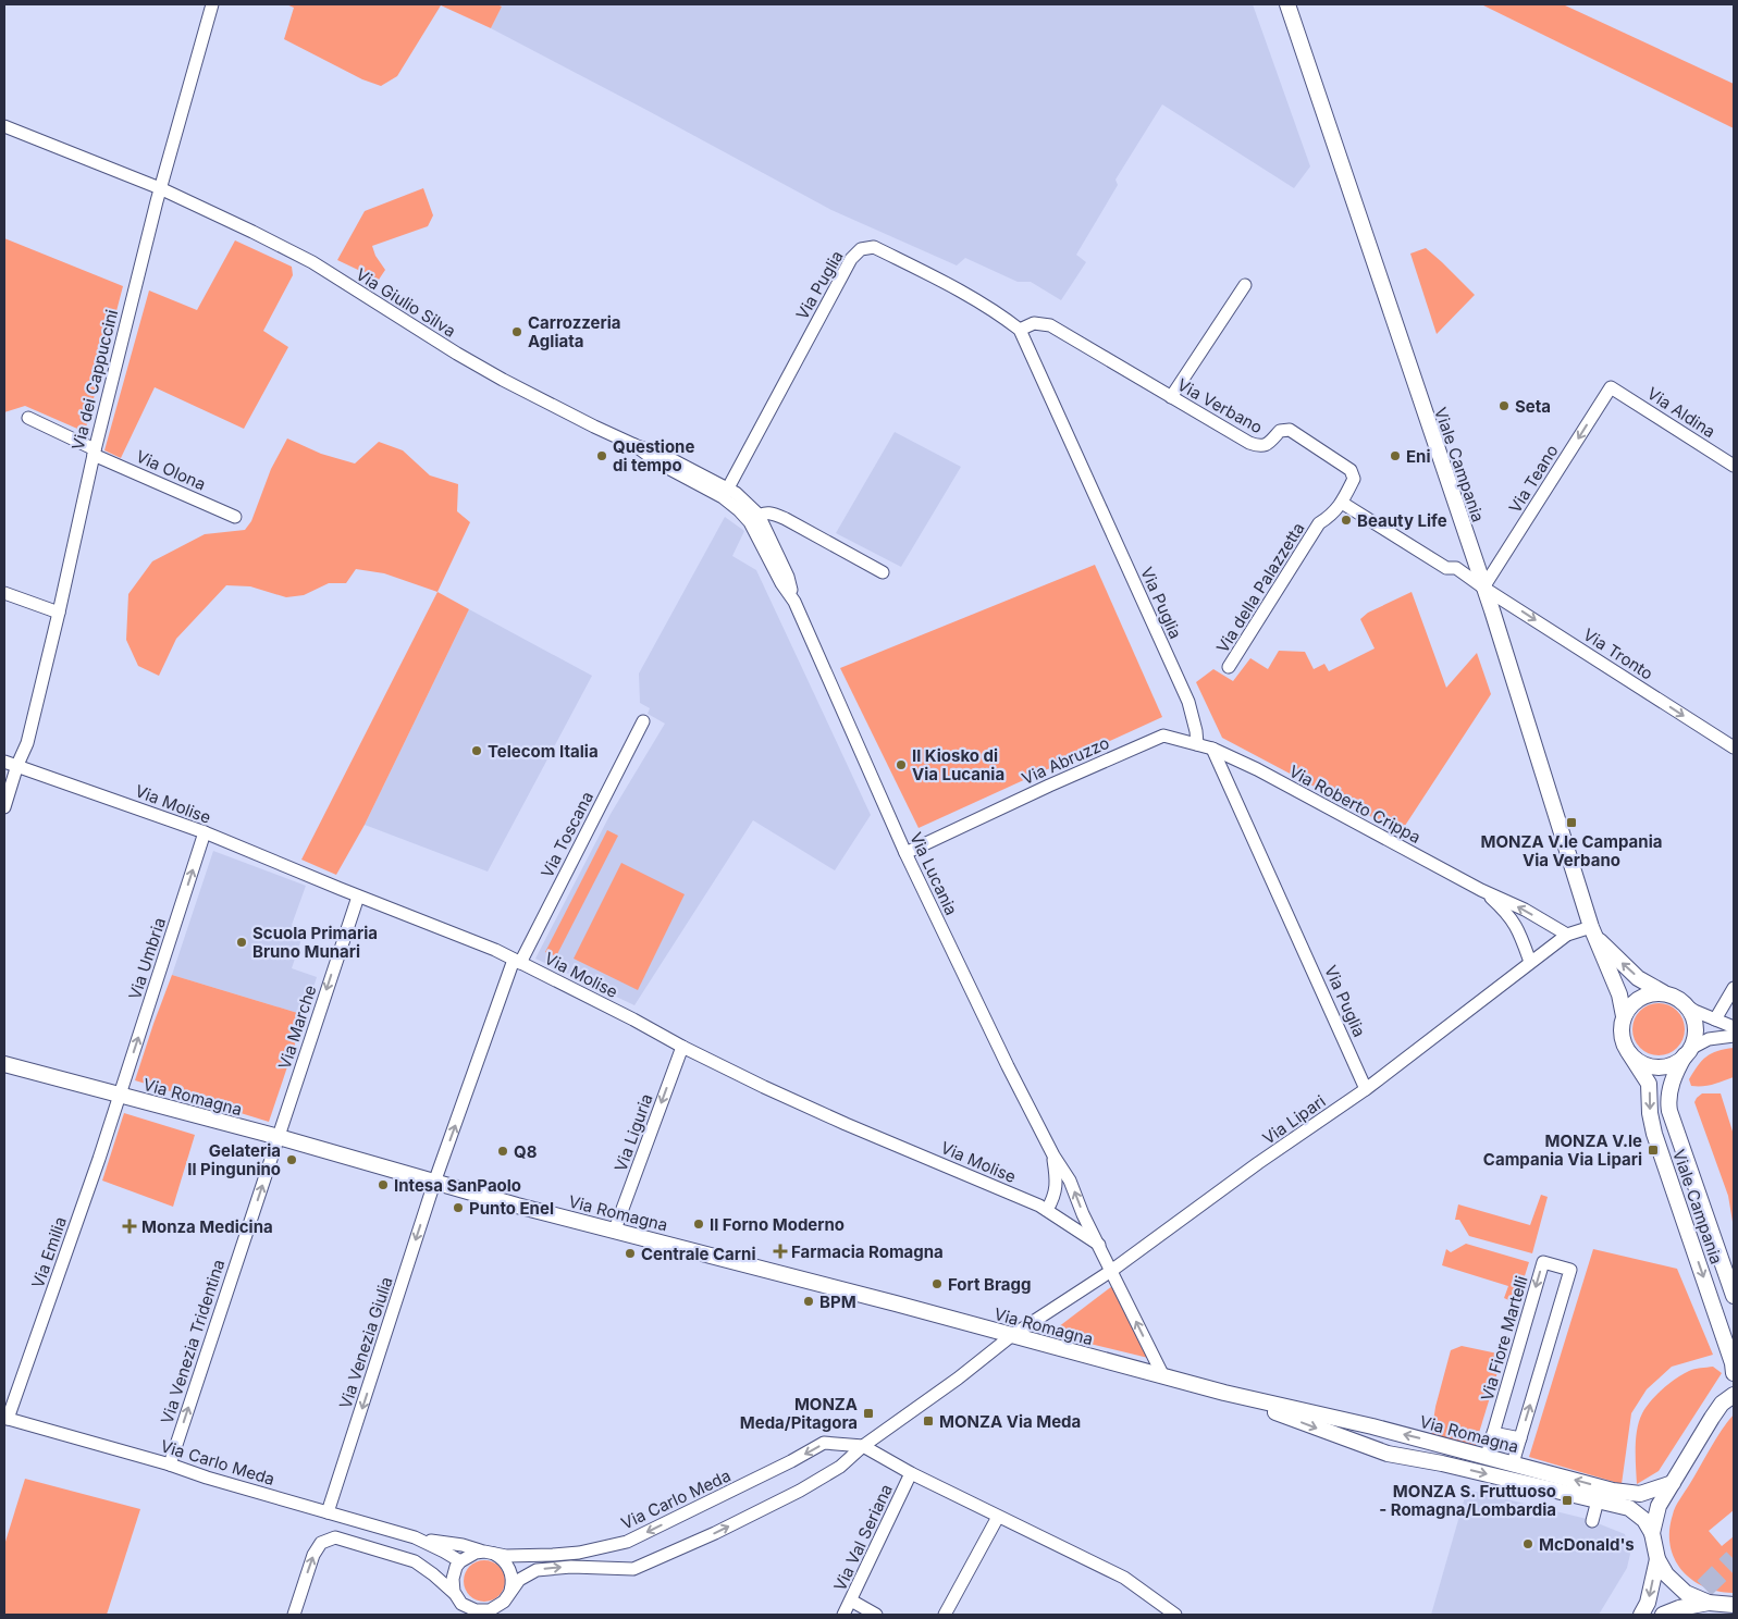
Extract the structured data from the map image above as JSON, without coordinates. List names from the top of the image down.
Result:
{
  "streets": {
    "street": [
      "Via Puglia",
      "Via Giulio Silva",
      "Via dei Cappuccini",
      "Via Verbano",
      "Via Aldina",
      "Viale Campania",
      "Via Olona",
      "Via Teano",
      "Via della Palazzetta",
      "Via Tronto",
      "Via Abruzzo",
      "Via Molise",
      "Via Roberto Crippa",
      "Via Toscana",
      "Via Lucania",
      "Via Umbria",
      "Via Marche",
      "Via Romagna",
      "Via Lipari",
      "Via Liguria",
      "Via Emilia",
      "Via Fiore Martelli",
      "Via Venezia Tridentina",
      "Via Venezia Giulia",
      "Via Carlo Meda",
      "Via Val Seriana"
    ]
  },
  "crossings": [
    ["Via Puglia", "Via Giulio Silva"],
    ["Via Puglia", "Via Verbano"],
    ["Via Puglia", "Via Abruzzo"],
    ["Via Puglia", "Via Roberto Crippa"],
    ["Via Puglia", "Via Lipari"],
    ["Via Giulio Silva", "Via dei Cappuccini"],
    ["Via Giulio Silva", "Via Lucania"],
    ["Via dei Cappuccini", "Via Olona"],
    ["Via dei Cappuccini", "Via Molise"],
    ["Via Verbano", "Via della Palazzetta"],
    ["Via Aldina", "Via Teano"],
    ["Viale Campania", "Via Teano"],
    ["Viale Campania", "Via Tronto"],
    ["Viale Campania", "Via Lipari"],
    ["Via Teano", "Via Tronto"],
    ["Via Abruzzo", "Via Roberto Crippa"],
    ["Via Abruzzo", "Via Lucania"],
    ["Via Molise", "Via Toscana"],
    ["Via Molise", "Via Lucania"],
    ["Via Molise", "Via Umbria"],
    ["Via Molise", "Via Marche"],
    ["Via Molise", "Via Liguria"],
    ["Via Roberto Crippa", "Via Lipari"],
    ["Via Toscana", "Via Romagna"],
    ["Via Toscana", "Via Venezia Giulia"],
    ["Via Umbria", "Via Romagna"],
    ["Via Umbria", "Via Emilia"],
    ["Via Marche", "Via Romagna"],
    ["Via Marche", "Via Venezia Tridentina"],
    ["Via Romagna", "Via Lipari"],
    ["Via Romagna", "Via Liguria"],
    ["Via Romagna", "Via Emilia"],
    ["Via Romagna", "Via Fiore Martelli"],
    ["Via Romagna", "Via Venezia Tridentina"],
    ["Via Romagna", "Via Venezia Giulia"],
    ["Via Emilia", "Via Carlo Meda"],
    ["Via Venezia Tridentina", "Via Carlo Meda"],
    ["Via Venezia Giulia", "Via Carlo Meda"],
    ["Via Carlo Meda", "Via Val Seriana"]
  ],
  "one_way": [
    "Via Teano",
    "Via Tronto",
    "Via Toscana",
    "Via Umbria",
    "Via Marche",
    "Via Liguria",
    "Via Venezia Tridentina",
    "Via Venezia Giulia"
  ],
  "places": {
    "other": [
      "Carrozzeria Agliata",
      "Seta",
      "Questione di tempo",
      "Eni",
      "Beauty Life",
      "Telecom Italia",
      "Il Kiosko di Via Lucania",
      "Scuola Primaria Bruno Munari",
      "Q8",
      "Gelateria Il Pingunino",
      "Intesa SanPaolo",
      "Punto Enel",
      "Il Forno Moderno",
      "Centrale Carni",
      "Fort Bragg",
      "BPM",
      "McDonald's"
    ],
    "transit": [
      "MONZA V.le Campania Via Verbano",
      "MONZA V.le Campania Via Lipari",
      "MONZA Meda/Pitagora",
      "MONZA Via Meda",
      "MONZA S. Fruttuoso - Romagna/Lombardia"
    ],
    "health": ["Monza Medicina", "Farmacia Romagna"]
  }
}
